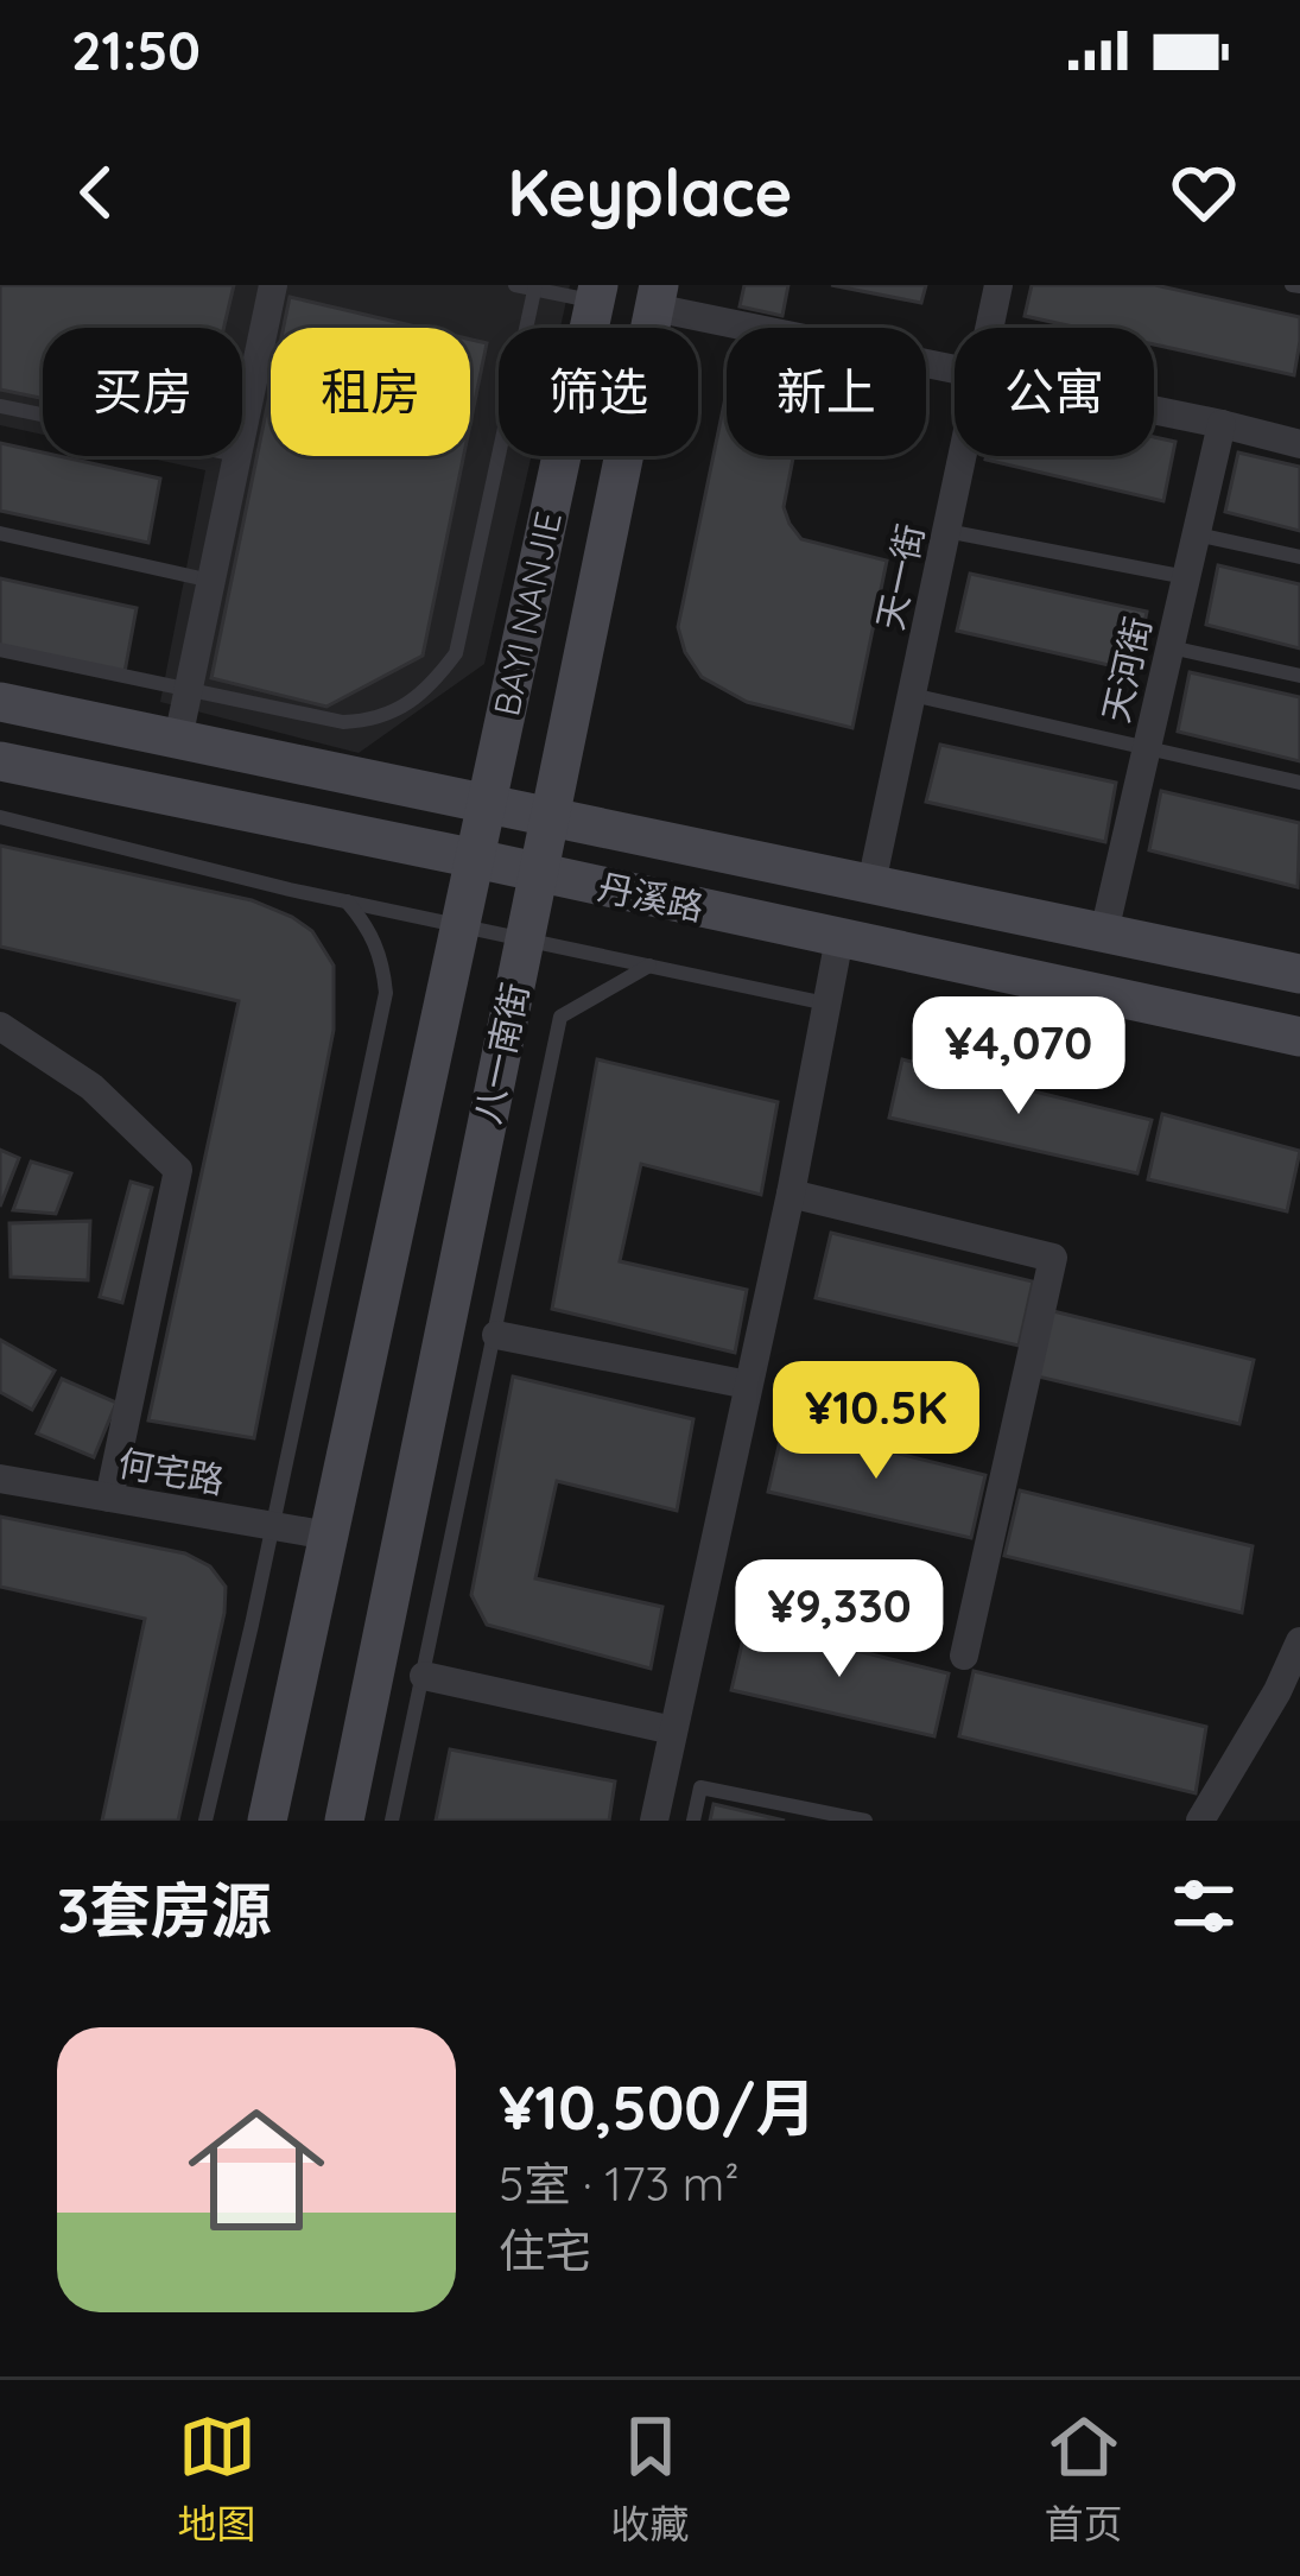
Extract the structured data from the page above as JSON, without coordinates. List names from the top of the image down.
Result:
{
  "streets": {
    "main road": ["BAYI NANJIE", "丹溪路", "八一南街"],
    "street": ["天一街", "天河街", "何宅路"]
  },
  "crossings": [
    ["天一街", "丹溪路"],
    ["BAYI NANJIE", "丹溪路"],
    ["BAYI NANJIE", "八一南街"],
    ["天河街", "丹溪路"],
    ["丹溪路", "八一南街"],
    ["八一南街", "何宅路"]
  ],
  "page": {
    "status": "21:50",
    "header": "Keyplace",
    "chip": [
      "买房",
      "租房",
      "筛选",
      "新上",
      "公寓"
    ],
    "price": ["¥4,070", "¥10.5K", "¥9,330"],
    "heading": "3套房源",
    "list": [
      {
        "name": "¥10,500/月",
        "note": "5室 · 173 m² · 住宅"
      }
    ],
    "tabs": ["地图", "收藏", "首页"]
  }
}
